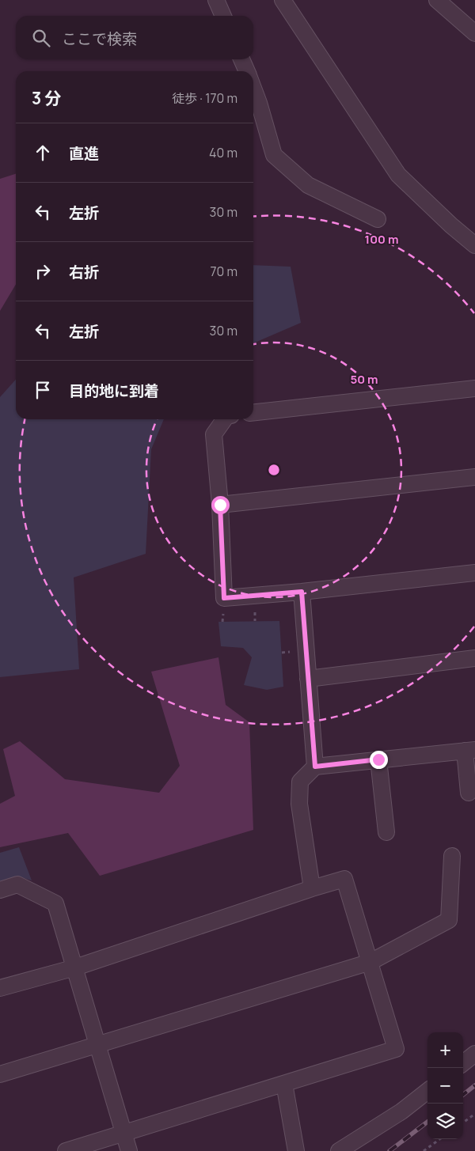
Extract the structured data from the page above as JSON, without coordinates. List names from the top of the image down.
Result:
{
  "page": {
    "search": "ここで検索",
    "heading": ["3 分", "徒歩 · 170 m"],
    "list": [
      ["直進", "40 m"],
      ["左折", "30 m"],
      ["右折", "70 m"],
      ["左折", "30 m"],
      "目的地に到着"
    ],
    "map_buttons": ["+", "−"]
  },
  "rings": ["100 m", "50 m"]
}
